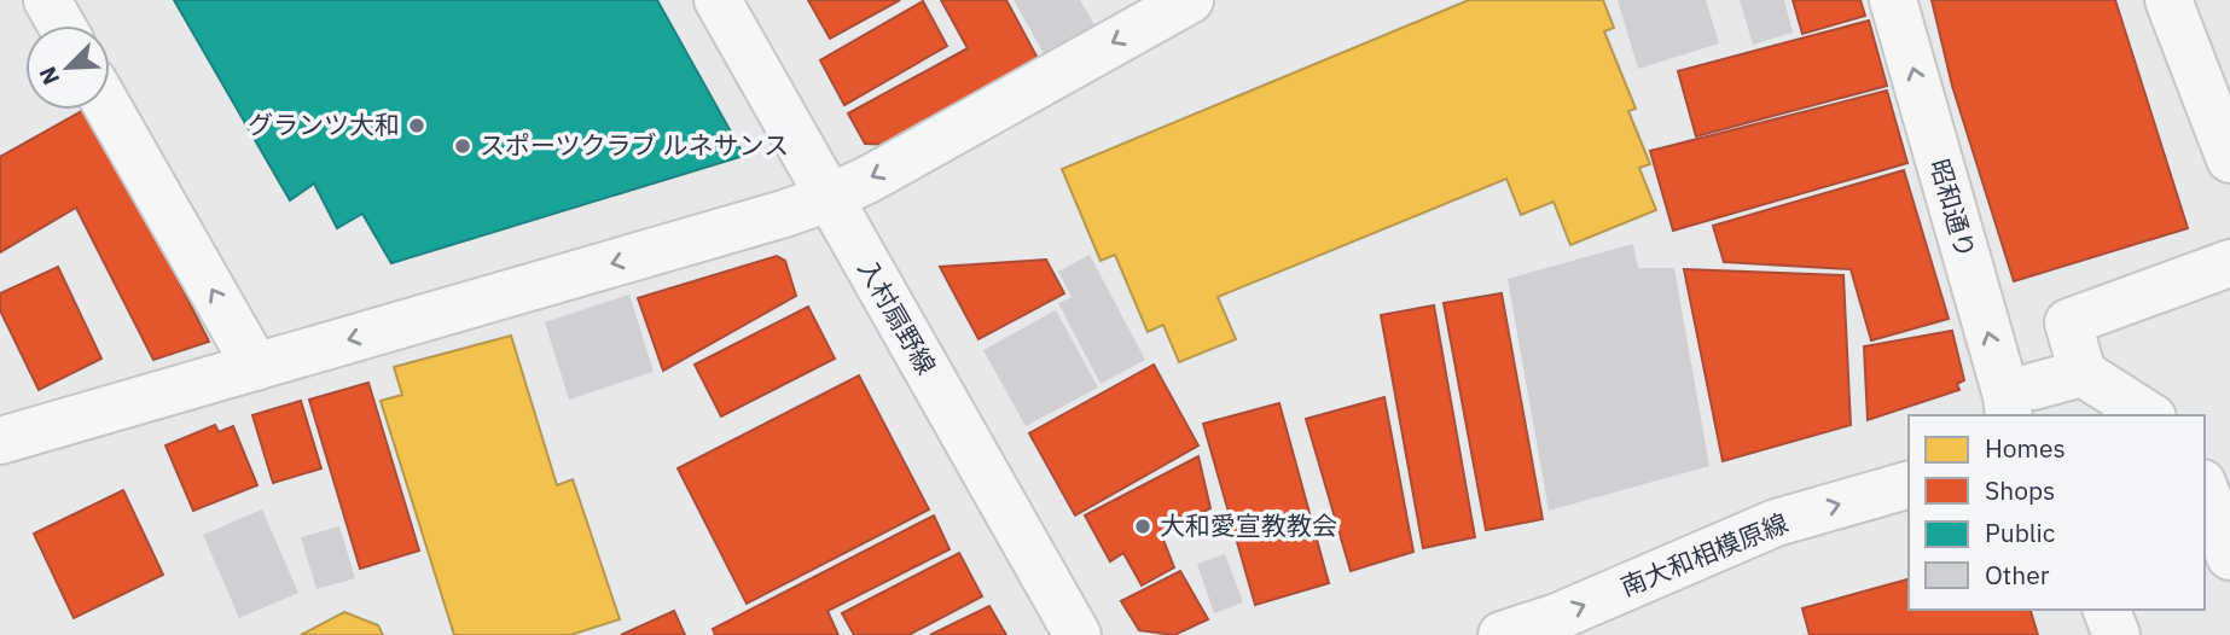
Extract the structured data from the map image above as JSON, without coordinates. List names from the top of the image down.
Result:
{
  "streets": {
    "street": ["昭和通り", "入村扇野線", "南大和相模原線"]
  },
  "one_way": ["昭和通り", "南大和相模原線"],
  "places": ["グランツ大和", "スポーツクラブ ルネサンス", "大和愛宣教教会"],
  "legend": [
    "Homes",
    "Shops",
    "Public",
    "Other"
  ],
  "north": "bottom left"
}
